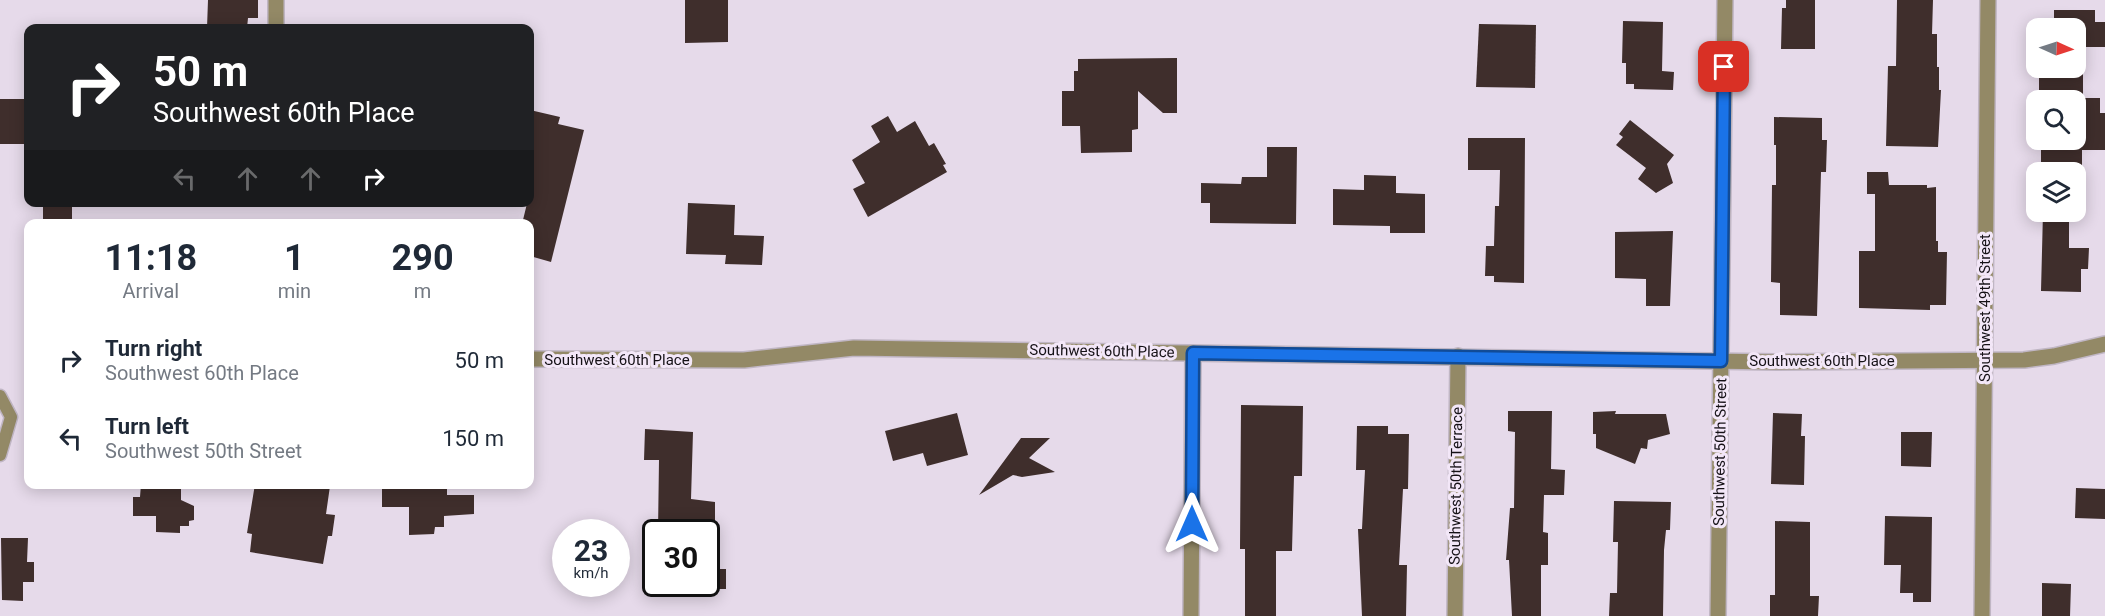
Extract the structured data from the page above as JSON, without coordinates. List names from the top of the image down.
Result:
{
  "streets": {
    "street": [
      "Southwest 49th Street",
      "Southwest 60th Place",
      "Southwest 50th Street",
      "Southwest 50th Terrace"
    ]
  },
  "crossings": [
    ["Southwest 49th Street", "Southwest 60th Place"],
    ["Southwest 60th Place", "Southwest 50th Street"],
    ["Southwest 60th Place", "Southwest 50th Terrace"]
  ],
  "north": "right",
  "page": {
    "turn": ["50 m", "Southwest 60th Place"],
    "eta": [
      "11:18",
      "Arrival",
      "1",
      "min",
      "290",
      "m"
    ],
    "list": [
      {
        "name": "Turn right",
        "note": "Southwest 60th Place",
        "value": "50 m"
      },
      {
        "name": "Turn left",
        "note": "Southwest 50th Street",
        "value": "150 m"
      }
    ],
    "speed": "23 km/h",
    "limit": "30"
  }
}
